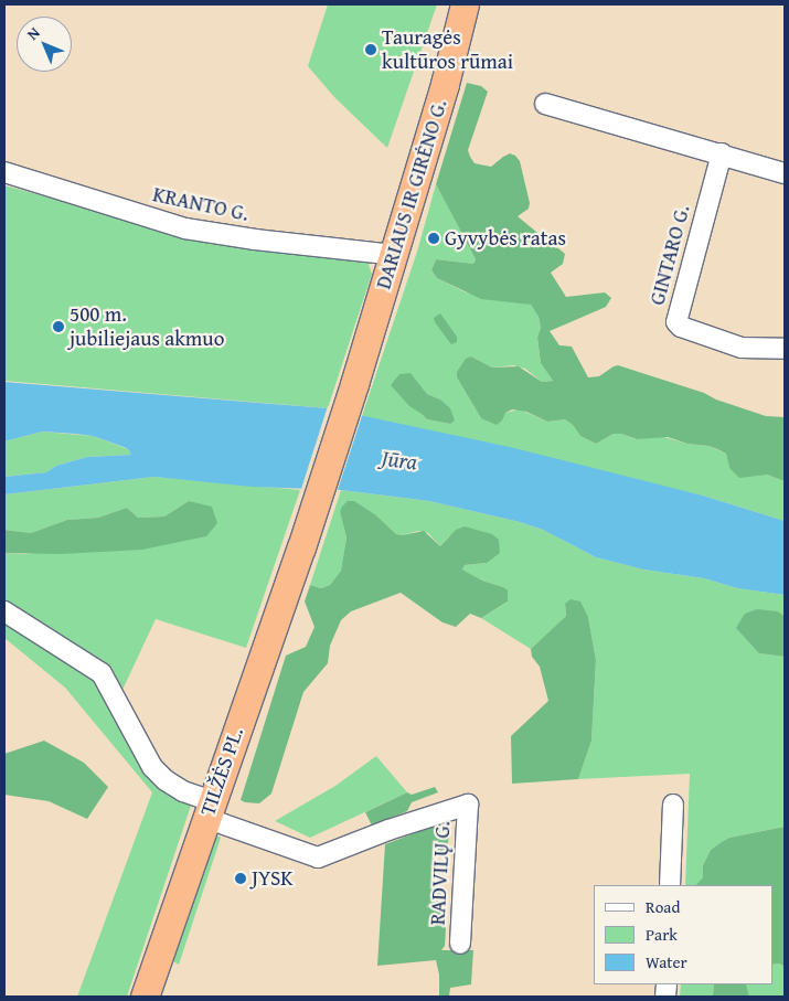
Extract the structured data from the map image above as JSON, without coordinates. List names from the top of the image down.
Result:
{
  "streets": {
    "highway": ["DARIAUS IR GIRĖNO G.", "TILŽĖS PL."],
    "street": ["KRANTO G.", "GINTARO G.", "RADVILŲ G."]
  },
  "crossings": [
    ["DARIAUS IR GIRĖNO G.", "KRANTO G."],
    ["DARIAUS IR GIRĖNO G.", "TILŽĖS PL."],
    ["TILŽĖS PL.", "RADVILŲ G."]
  ],
  "water": ["Jūra"],
  "places": [
    "Tauragės kultūros rūmai",
    "Gyvybės ratas",
    "500 m. jubiliejaus akmuo",
    "JYSK"
  ],
  "legend": ["Road", "Park", "Water"],
  "north": "top left"
}
